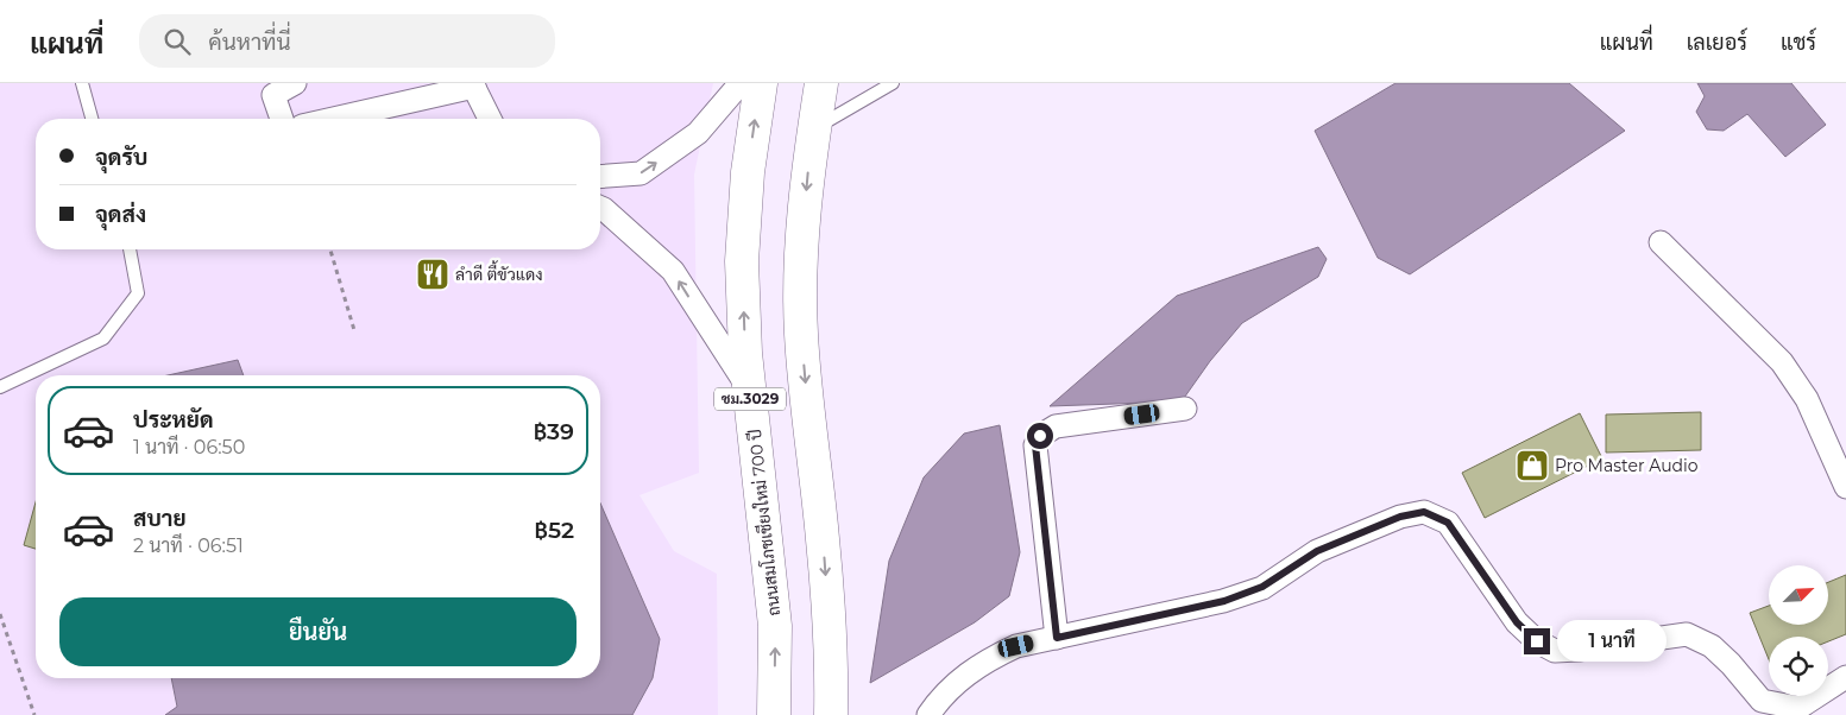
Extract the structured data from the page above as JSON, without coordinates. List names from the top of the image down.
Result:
{
  "streets": {
    "main road": ["ชม.3029", "ถนนสมโภชเชียงใหม่ 700 ปี"]
  },
  "places": {
    "restaurant": ["ลำดี ตี้ขัวแดง"],
    "shop": ["Pro Master Audio"]
  },
  "north": "top right",
  "page": {
    "header": "แผนที่",
    "search": "ค้นหาที่นี่",
    "nav": ["แผนที่", "เลเยอร์", "แชร์"],
    "banner": ["จุดรับ", "จุดส่ง"],
    "list": [
      {
        "name": "ประหยัด",
        "note": "1 นาที · 06:50",
        "value": "฿39"
      },
      {
        "name": "สบาย",
        "note": "2 นาที · 06:51",
        "value": "฿52"
      }
    ],
    "buttons": "ยืนยัน",
    "bubble": "1 นาที"
  }
}
